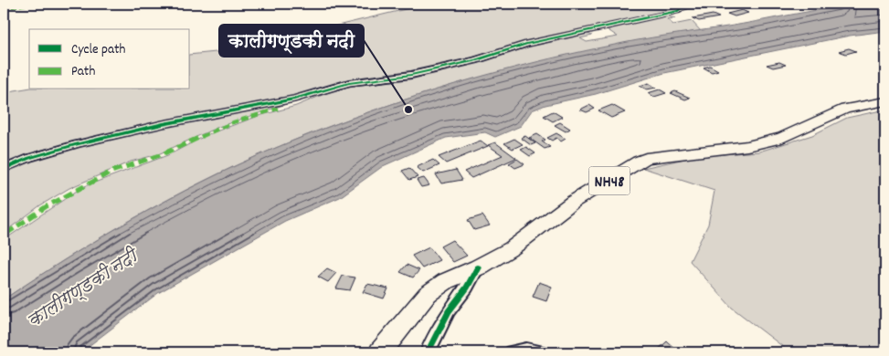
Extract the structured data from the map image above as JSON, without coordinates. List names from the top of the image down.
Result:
{
  "streets": {
    "highway": ["NH48"]
  },
  "water": ["कालीगण्डकी नदी"],
  "places": ["कालीगण्डकी नदी"],
  "legend": ["Cycle path", "Path"]
}
